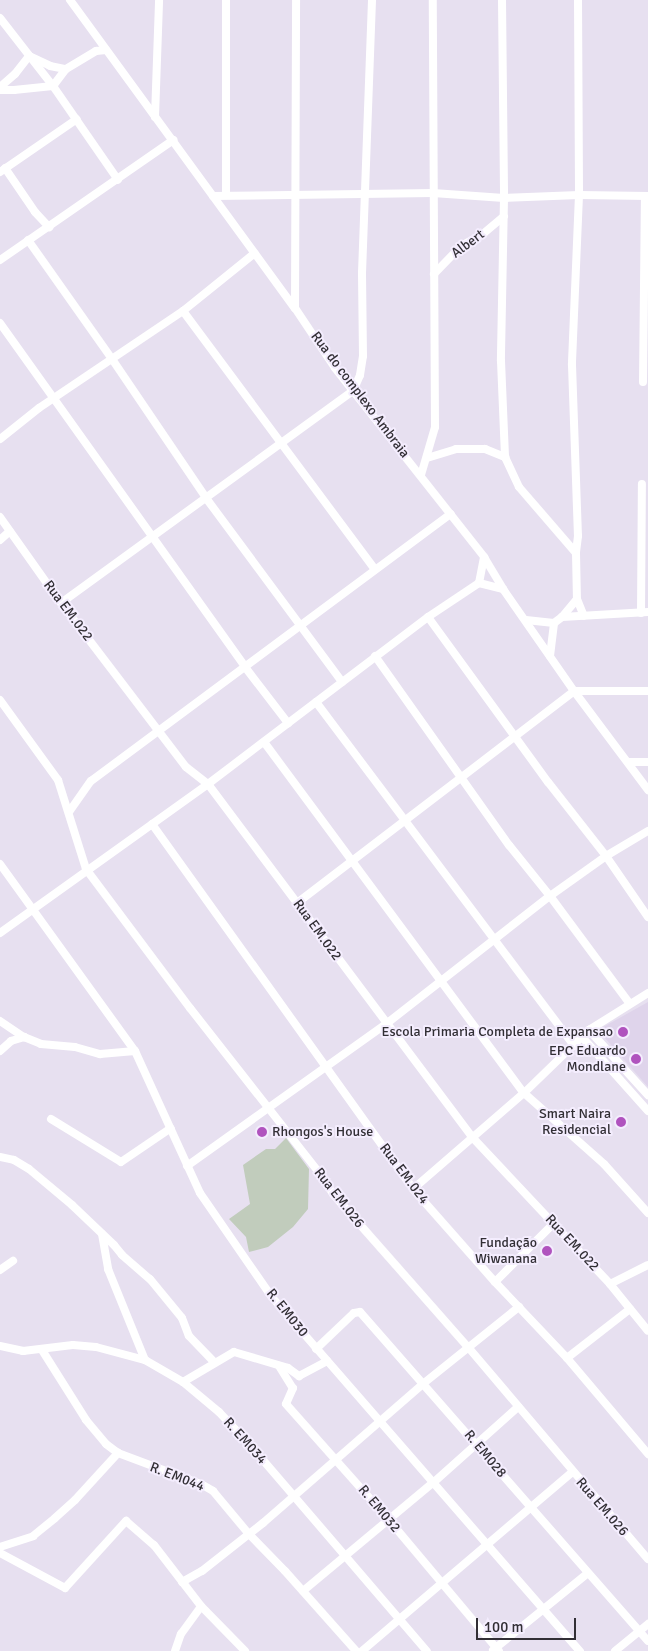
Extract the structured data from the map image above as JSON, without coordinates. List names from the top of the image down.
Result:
{
  "streets": {
    "street": [
      "Albert",
      "Rua do complexo Ambraia",
      "Rua EM.022",
      "Rua EM.024",
      "Rua EM.026",
      "R. EM030",
      "R. EM034",
      "R. EM028",
      "R. EM044",
      "R. EM032"
    ]
  },
  "crossings": [
    ["R. EM030", "R. EM028"],
    ["R. EM034", "R. EM044"]
  ],
  "places": [
    "Escola Primaria Completa de Expansao",
    "EPC Eduardo Mondlane",
    "Smart Naira Residencial",
    "Rhongos's House",
    "Fundação Wiwanana"
  ],
  "scale_bar": "100 m"
}
